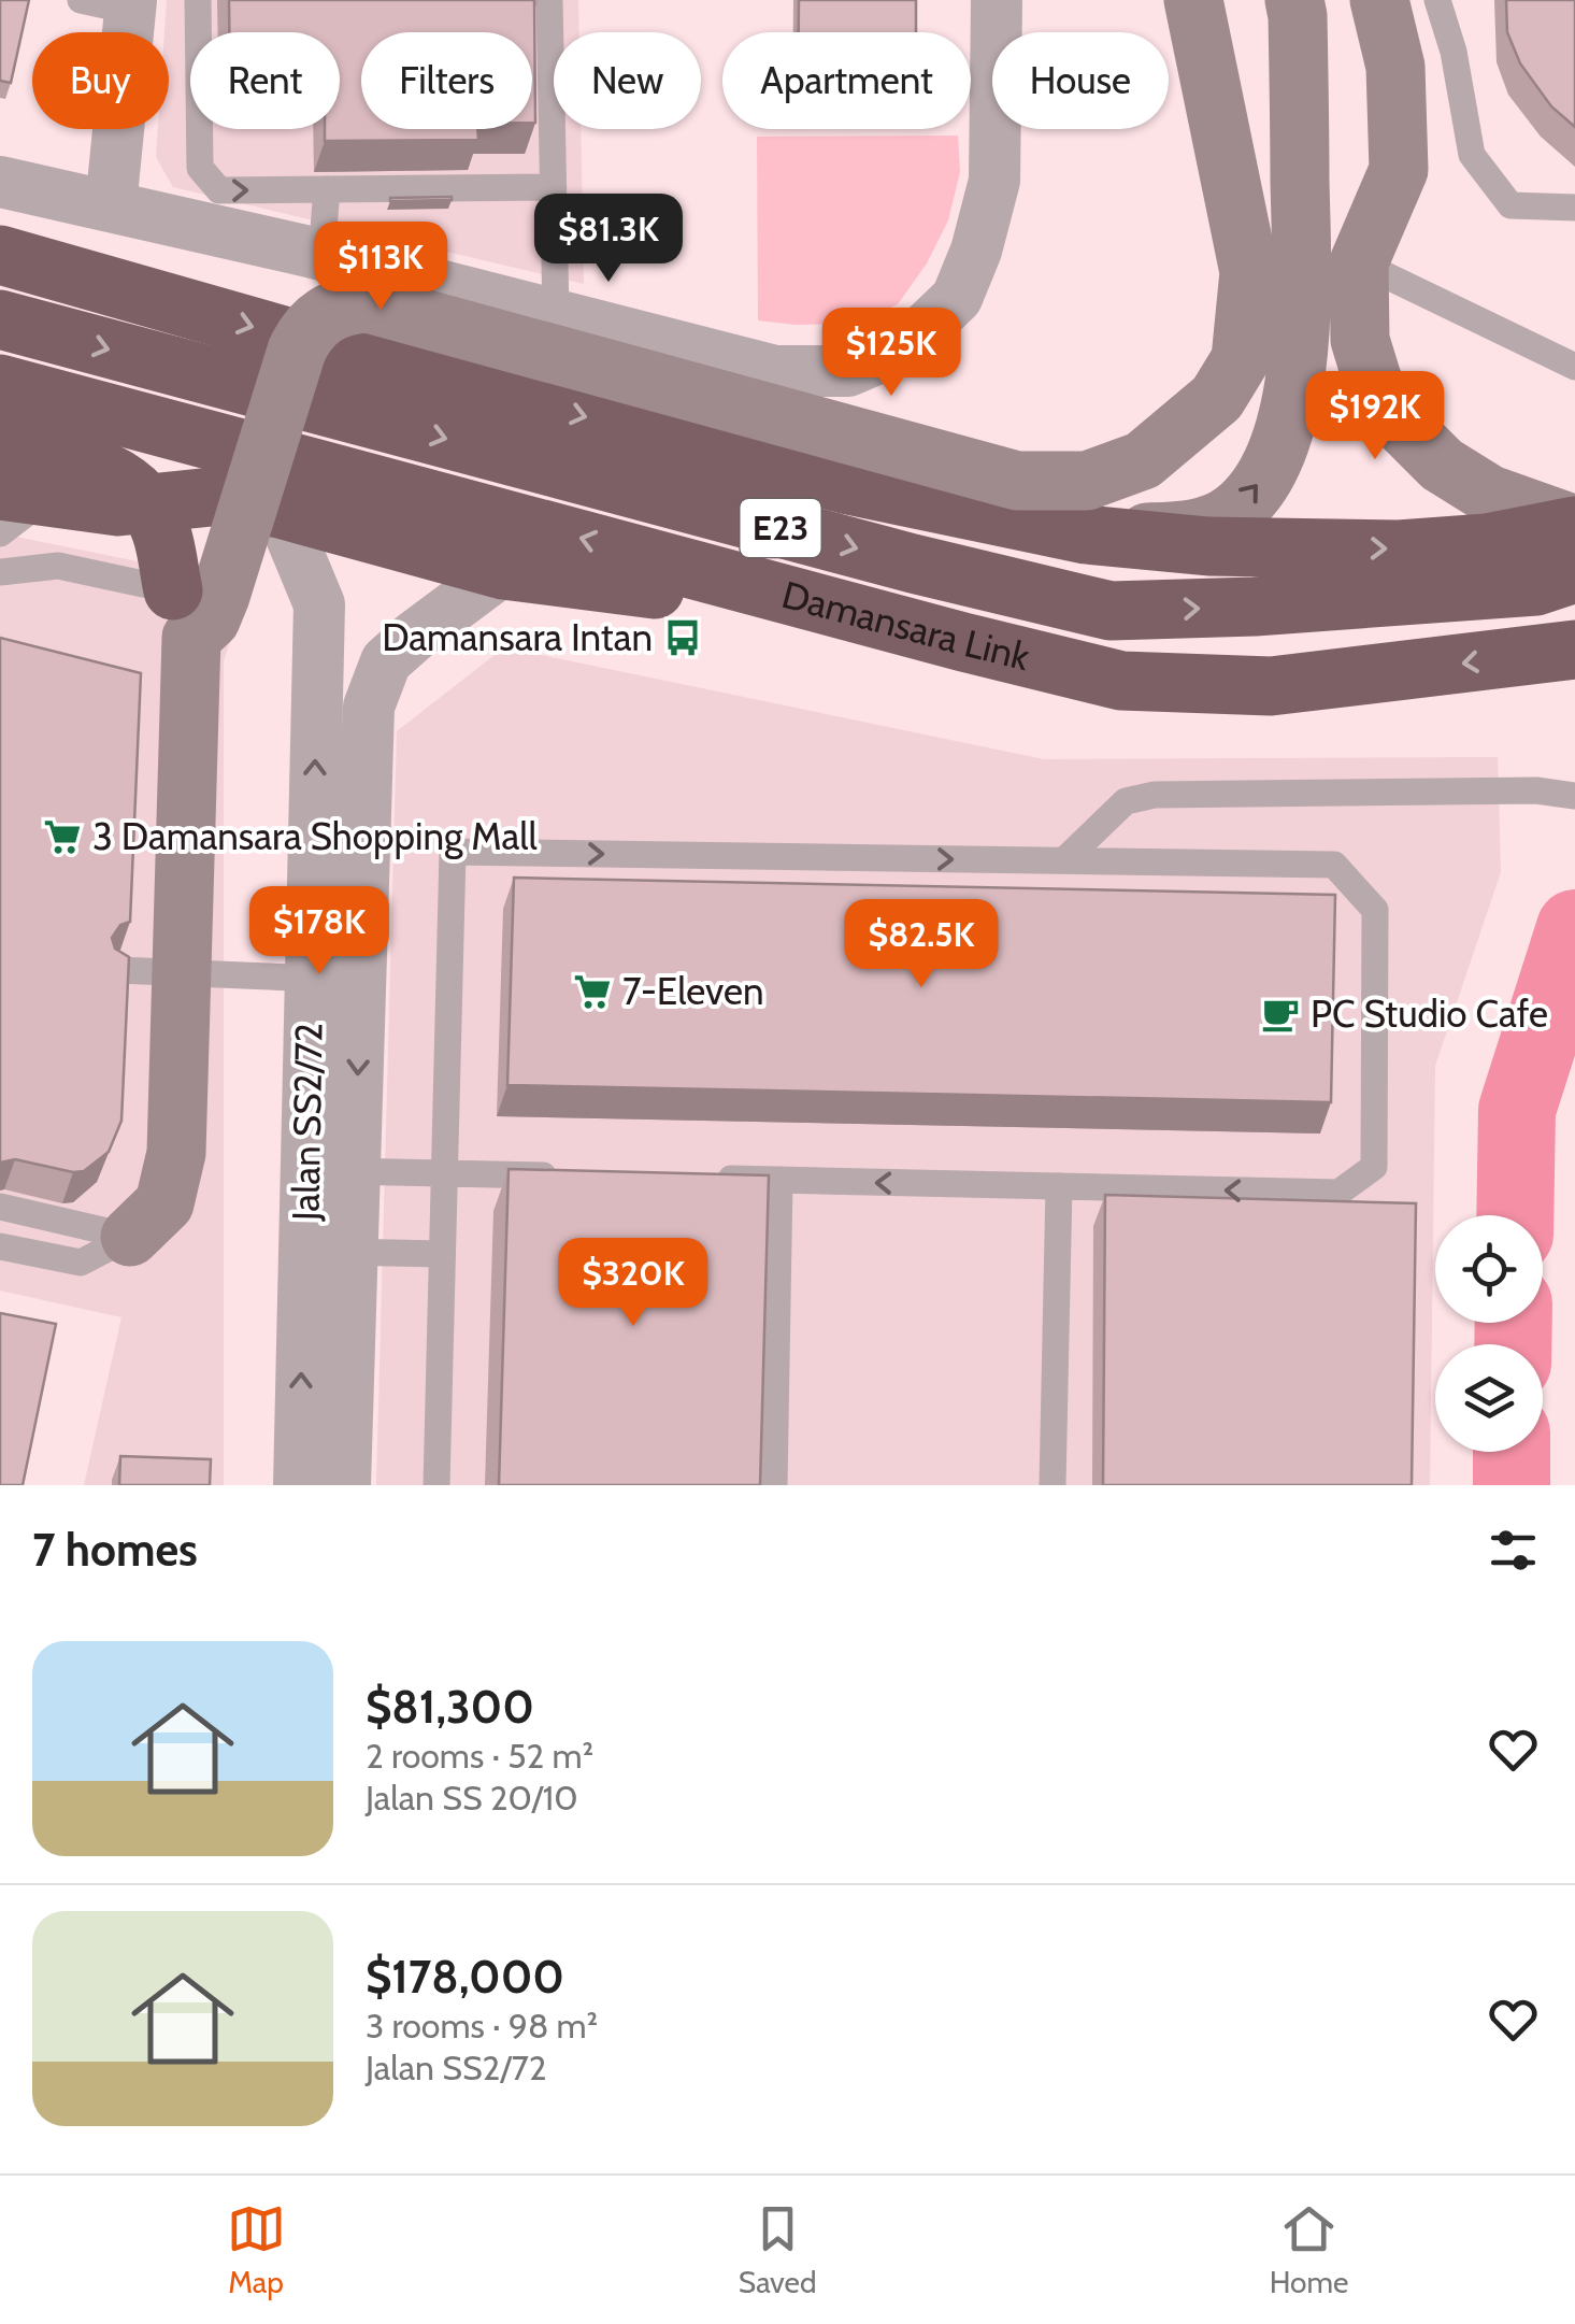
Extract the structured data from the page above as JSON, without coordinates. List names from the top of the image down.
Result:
{
  "streets": {
    "highway": ["E23", "Damansara Link"],
    "street": ["Jalan SS2/72"]
  },
  "places": {
    "bus stop": ["Damansara Intan"],
    "supermarket": ["3 Damansara Shopping Mall", "7-Eleven"],
    "cafe": ["PC Studio Cafe"]
  },
  "page": {
    "chip": [
      "Buy",
      "Rent",
      "Filters",
      "New",
      "Apartment",
      "House"
    ],
    "price": [
      "$81.3K",
      "$113K",
      "$125K",
      "$192K",
      "$178K",
      "$82.5K",
      "$320K"
    ],
    "heading": "7 homes",
    "list": [
      {
        "name": "$81,300",
        "note": "2 rooms · 52 m² · Jalan SS 20/10"
      },
      {
        "name": "$178,000",
        "note": "3 rooms · 98 m² · Jalan SS2/72"
      }
    ],
    "tabs": ["Map", "Saved", "Home"]
  }
}
